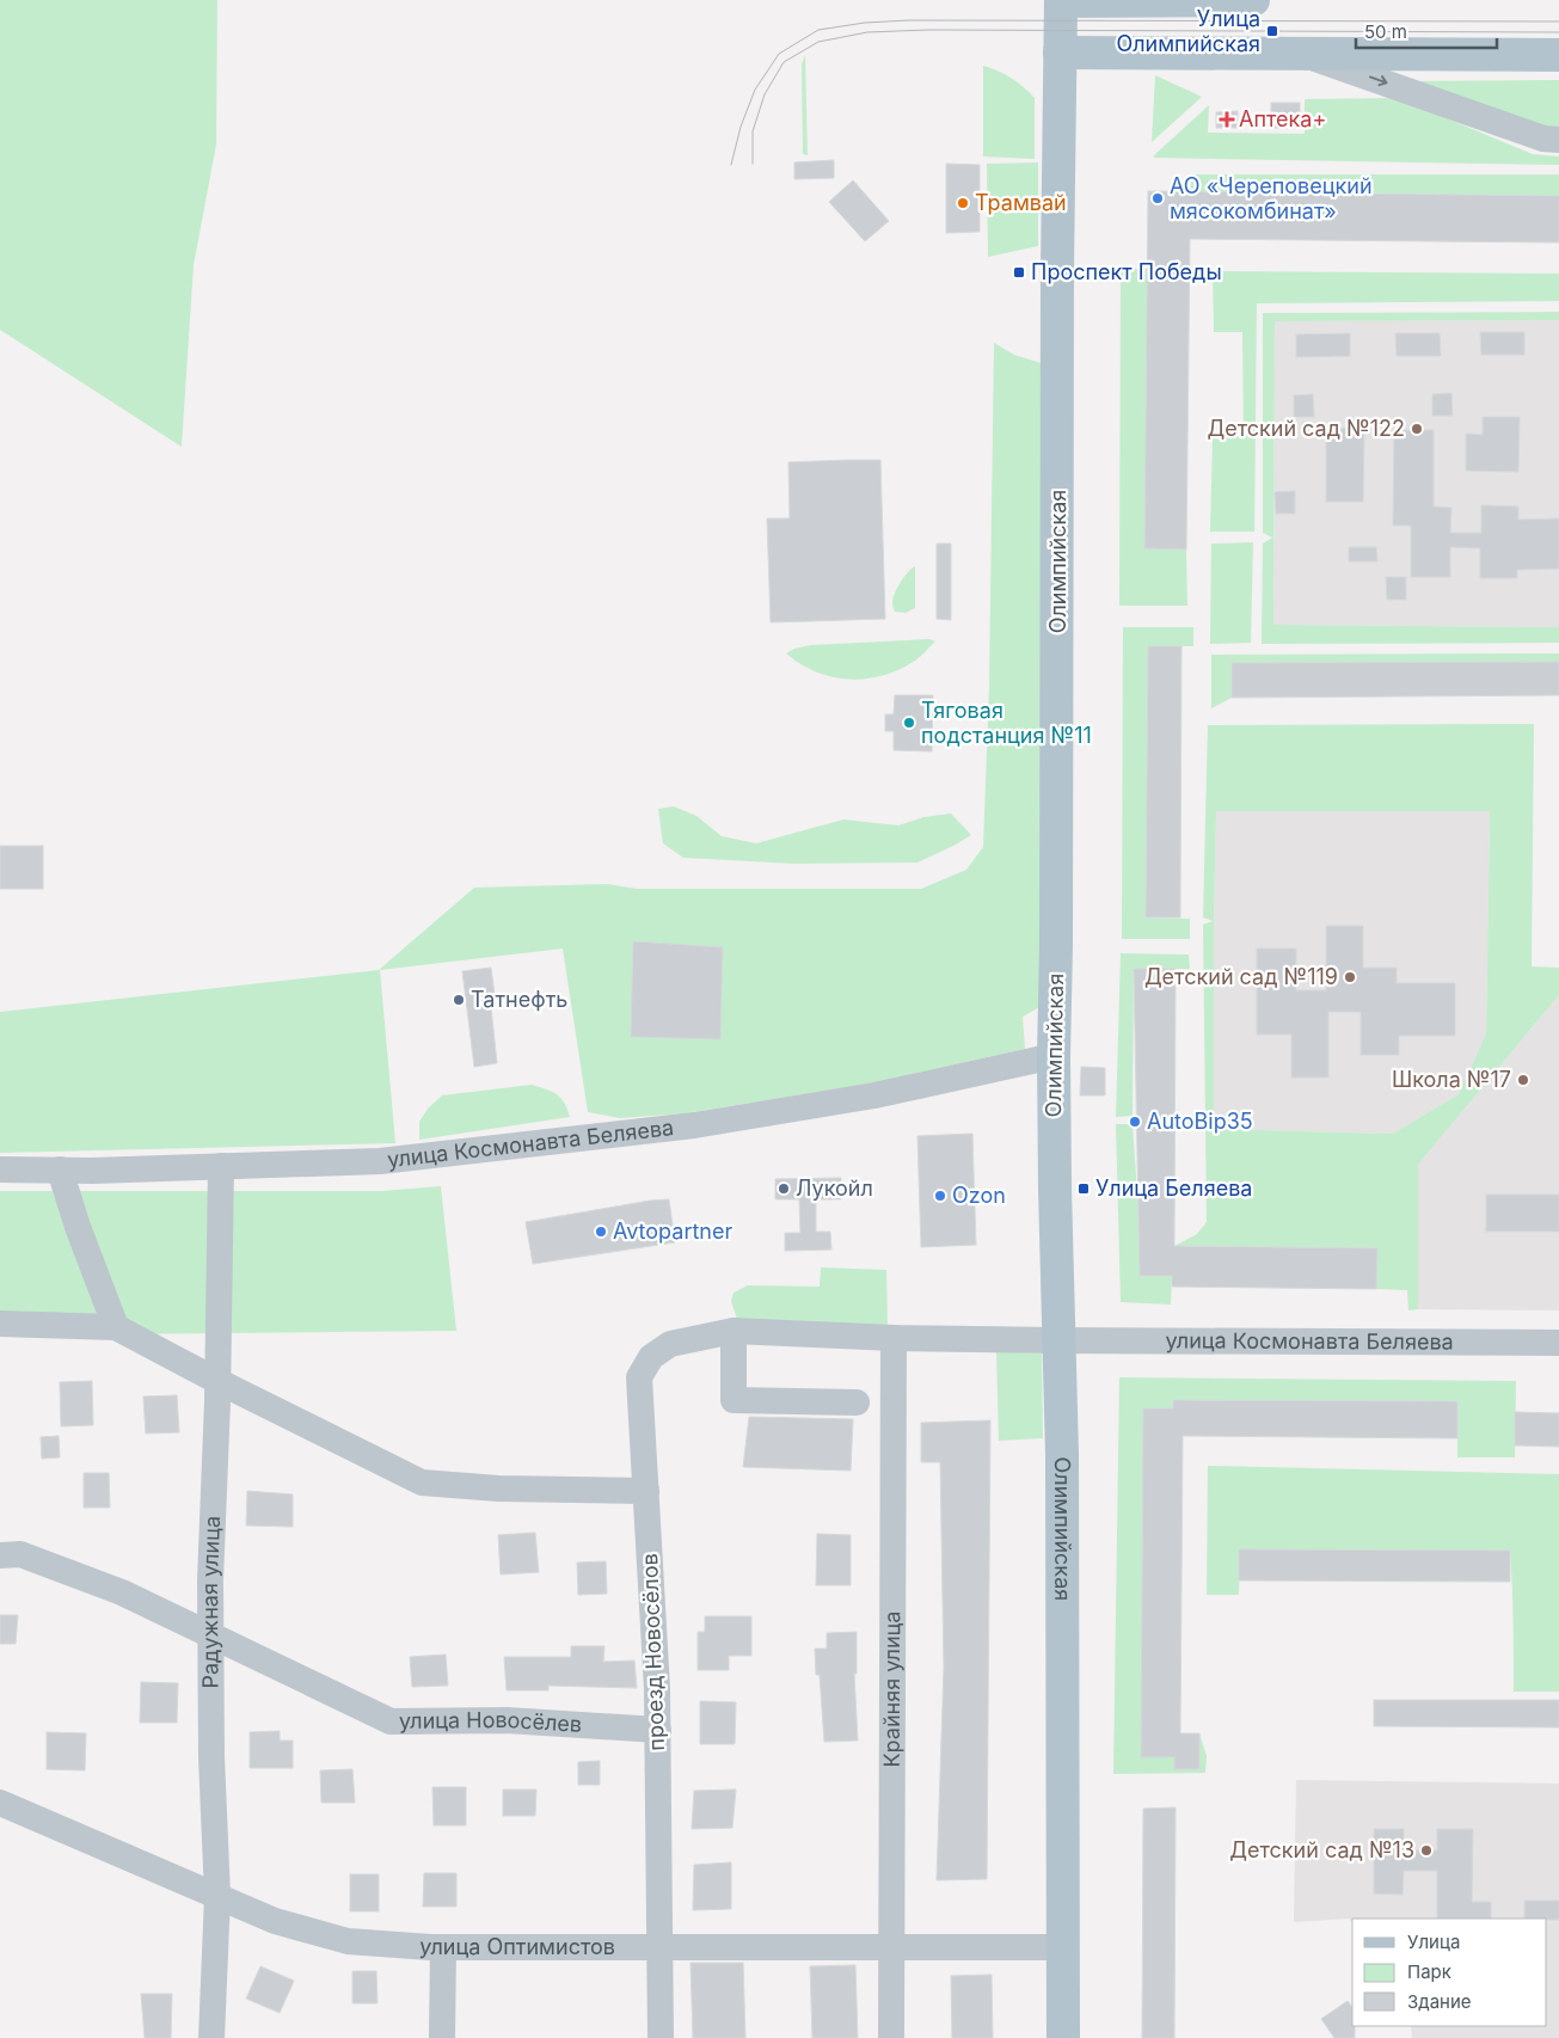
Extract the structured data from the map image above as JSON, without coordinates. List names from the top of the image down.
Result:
{
  "streets": {
    "main road": ["Олимпийская"],
    "street": [
      "улица Космонавта Беляева",
      "Радужная улица",
      "проезд Новосёлов",
      "Крайняя улица",
      "улица Новосёлев",
      "улица Оптимистов"
    ]
  },
  "crossings": [
    ["Олимпийская", "улица Космонавта Беляева"],
    ["Олимпийская", "улица Оптимистов"],
    ["улица Космонавта Беляева", "Радужная улица"],
    ["улица Космонавта Беляева", "проезд Новосёлов"],
    ["улица Космонавта Беляева", "Крайняя улица"],
    ["Радужная улица", "улица Новосёлев"],
    ["Радужная улица", "улица Оптимистов"],
    ["проезд Новосёлов", "Крайняя улица"],
    ["проезд Новосёлов", "улица Новосёлев"],
    ["проезд Новосёлов", "улица Оптимистов"],
    ["Крайняя улица", "улица Оптимистов"]
  ],
  "places": {
    "transit": ["Улица Олимпийская", "Проспект Победы", "Улица Беляева"],
    "health": ["Аптека+"],
    "other": [
      "АО «Череповецкий мясокомбинат»",
      "Трамвай",
      "Детский сад №122",
      "Тяговая подстанция №11",
      "Детский сад №119",
      "Татнефть",
      "Школа №17",
      "AutoBip35",
      "Лукойл",
      "Ozon",
      "Avtopartner",
      "Детский сад №13"
    ]
  },
  "legend": ["Улица", "Парк", "Здание"],
  "scale_bar": "50 m"
}
